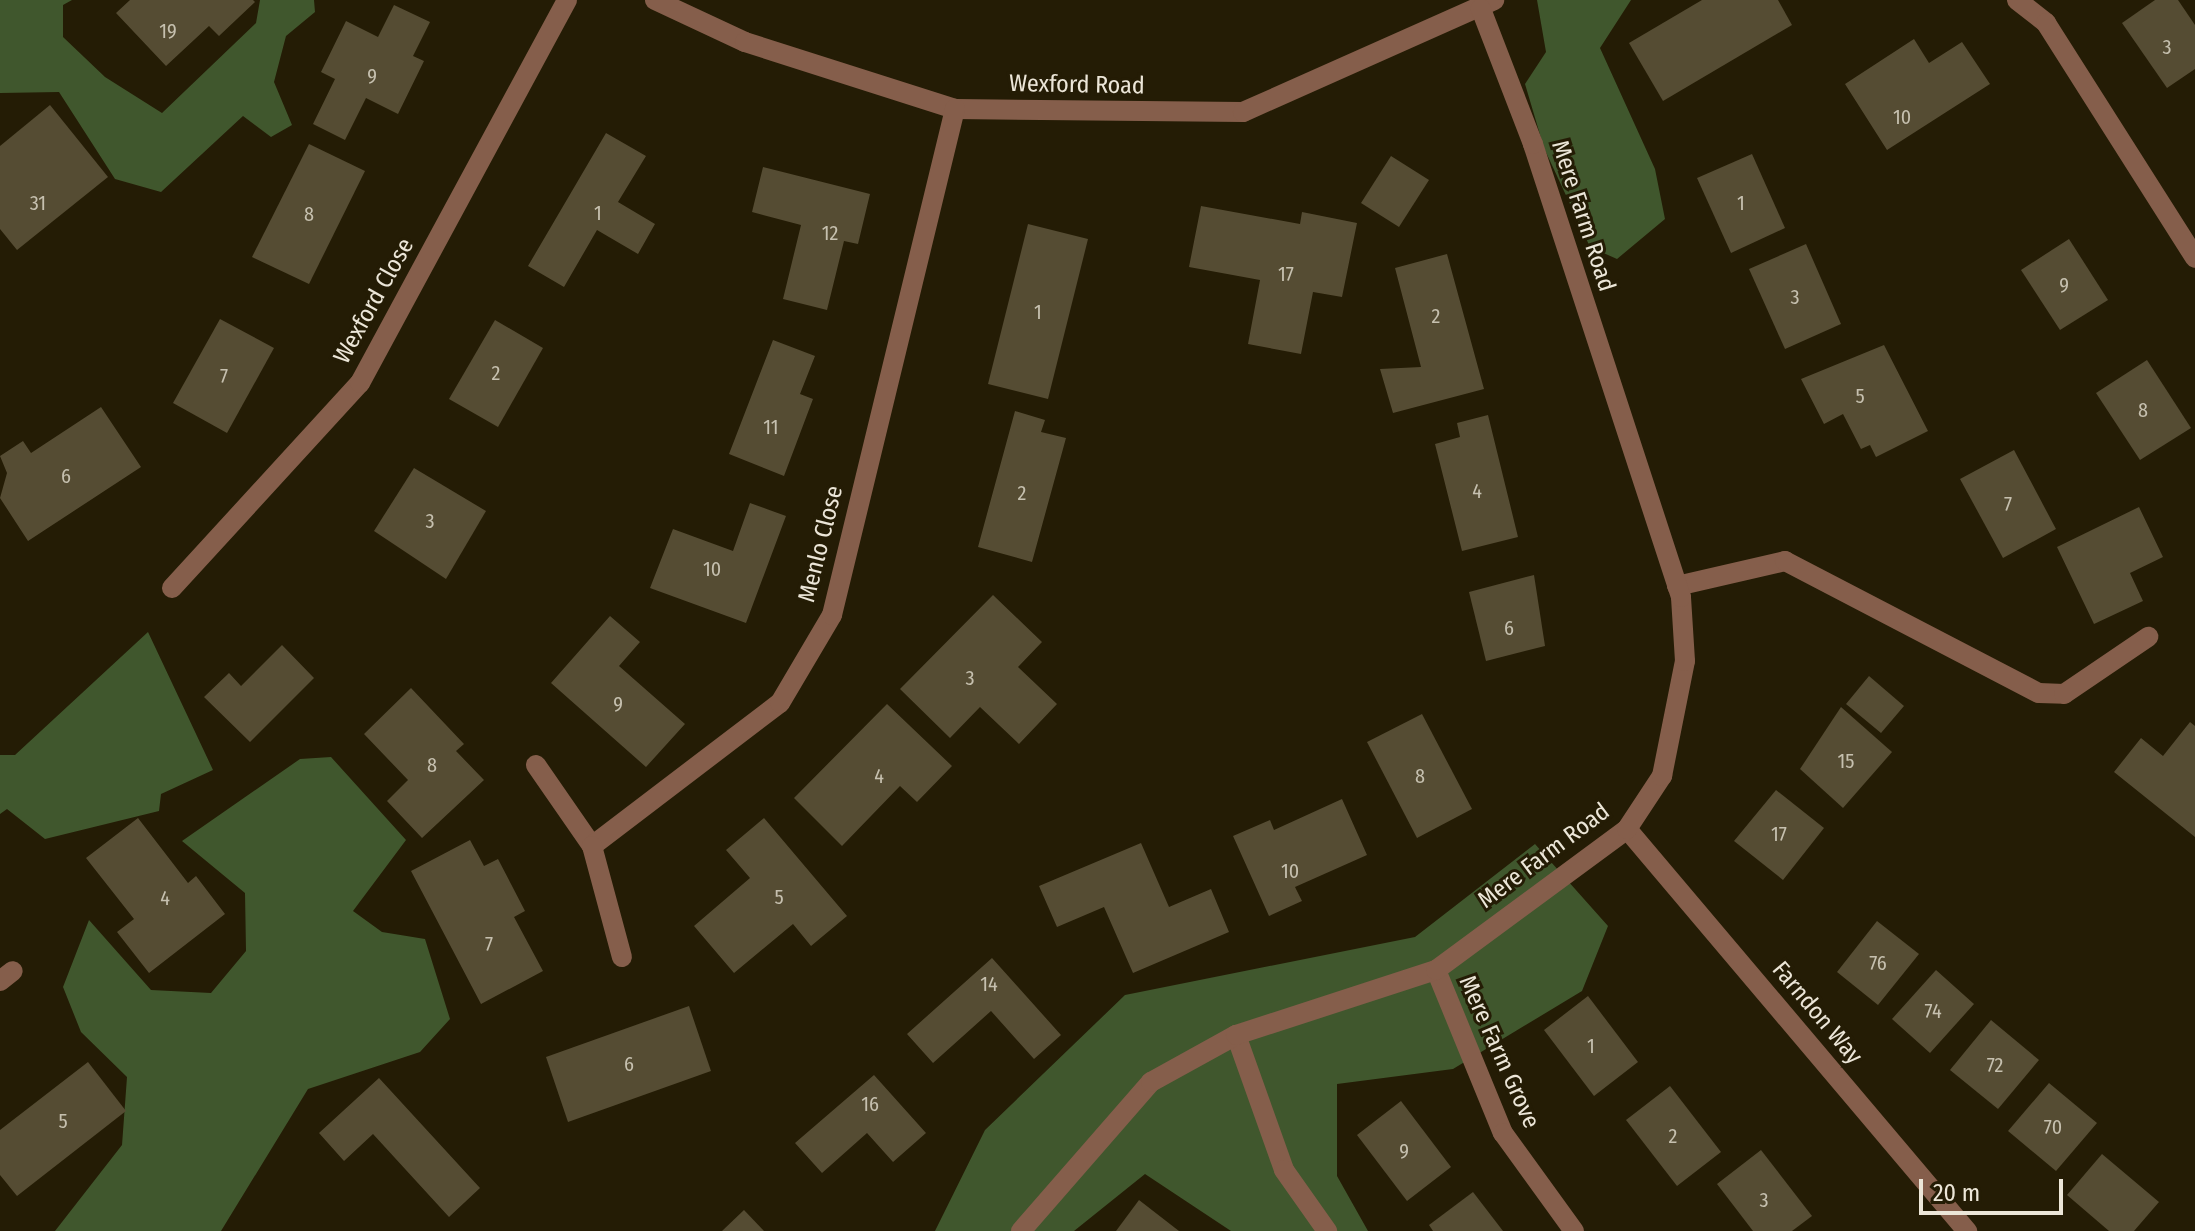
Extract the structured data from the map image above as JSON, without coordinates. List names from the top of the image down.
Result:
{
  "streets": {
    "street": [
      "Wexford Road",
      "Mere Farm Road",
      "Wexford Close",
      "Menlo Close",
      "Farndon Way",
      "Mere Farm Grove"
    ]
  },
  "crossings": [
    ["Wexford Road", "Mere Farm Road"],
    ["Wexford Road", "Menlo Close"],
    ["Mere Farm Road", "Farndon Way"],
    ["Mere Farm Road", "Mere Farm Grove"]
  ],
  "house_numbers": [
    "19",
    "3",
    "9",
    "10",
    "31",
    "1",
    "1",
    "8",
    "12",
    "17",
    "9",
    "3",
    "1",
    "2",
    "2",
    "7",
    "5",
    "8",
    "11",
    "6",
    "4",
    "2",
    "7",
    "3",
    "10",
    "6",
    "3",
    "9",
    "15",
    "8",
    "4",
    "8",
    "17",
    "10",
    "5",
    "4",
    "7",
    "76",
    "14",
    "74",
    "1",
    "6",
    "72",
    "16",
    "5",
    "70",
    "2",
    "9",
    "3"
  ],
  "scale_bar": "20 m"
}
